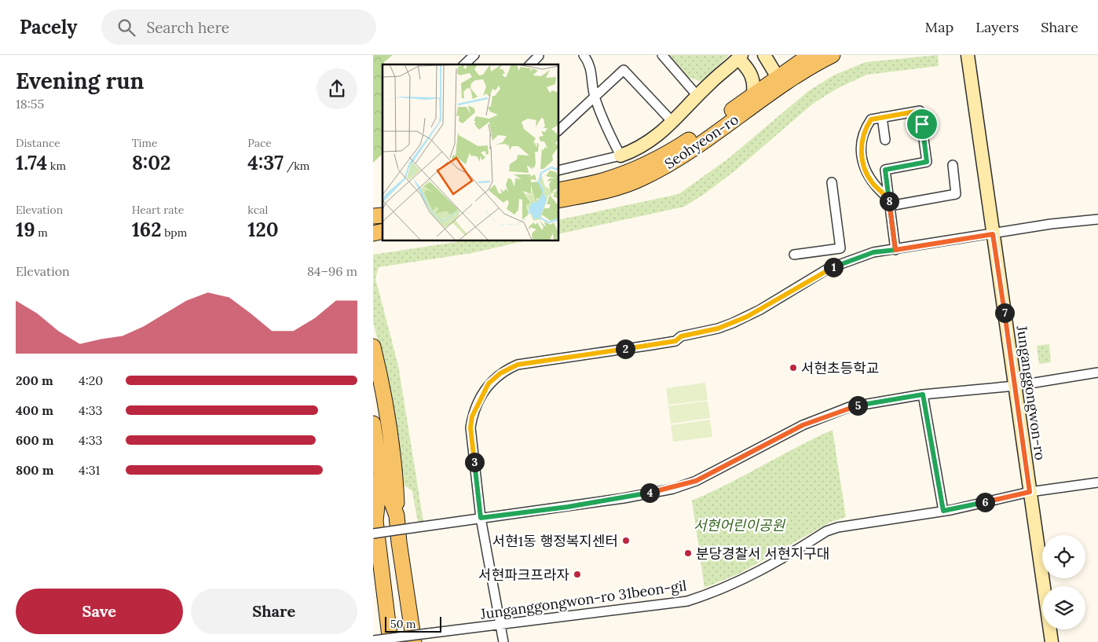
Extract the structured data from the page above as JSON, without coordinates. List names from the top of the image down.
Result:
{
  "streets": {
    "main road": ["Seohyeon-ro"],
    "street": ["Junganggongwon-ro", "Junganggongwon-ro 31beon-gil"]
  },
  "crossings": [
    ["Junganggongwon-ro", "Junganggongwon-ro 31beon-gil"]
  ],
  "parks": ["서현어린이공원"],
  "places": [
    "서현초등학교",
    "서현1동 행정복지센터",
    "분당경찰서 서현지구대",
    "서현파크프라자"
  ],
  "scale_bar": "50 m",
  "page": {
    "header": "Pacely",
    "search": "Search here",
    "nav": ["Map", "Layers", "Share"],
    "heading": ["Evening run", "18:55"],
    "stats": [
      ["Distance", "1.74 km"],
      ["Time", "8:02"],
      ["Pace", "4:37 /km"],
      ["Elevation", "19 m"],
      ["Heart rate", "162 bpm"],
      ["kcal", "120"]
    ],
    "pins": [
      "8",
      "1",
      "7",
      "2",
      "5",
      "3",
      "4",
      "6"
    ],
    "chart": ["Elevation", "84–96 m"],
    "list": [
      {
        "name": "200 m",
        "note": "4:20"
      },
      {
        "name": "400 m",
        "note": "4:33"
      },
      {
        "name": "600 m",
        "note": "4:33"
      },
      {
        "name": "800 m",
        "note": "4:31"
      }
    ],
    "buttons": ["Save", "Share"],
    "scale": "50 m"
  }
}
